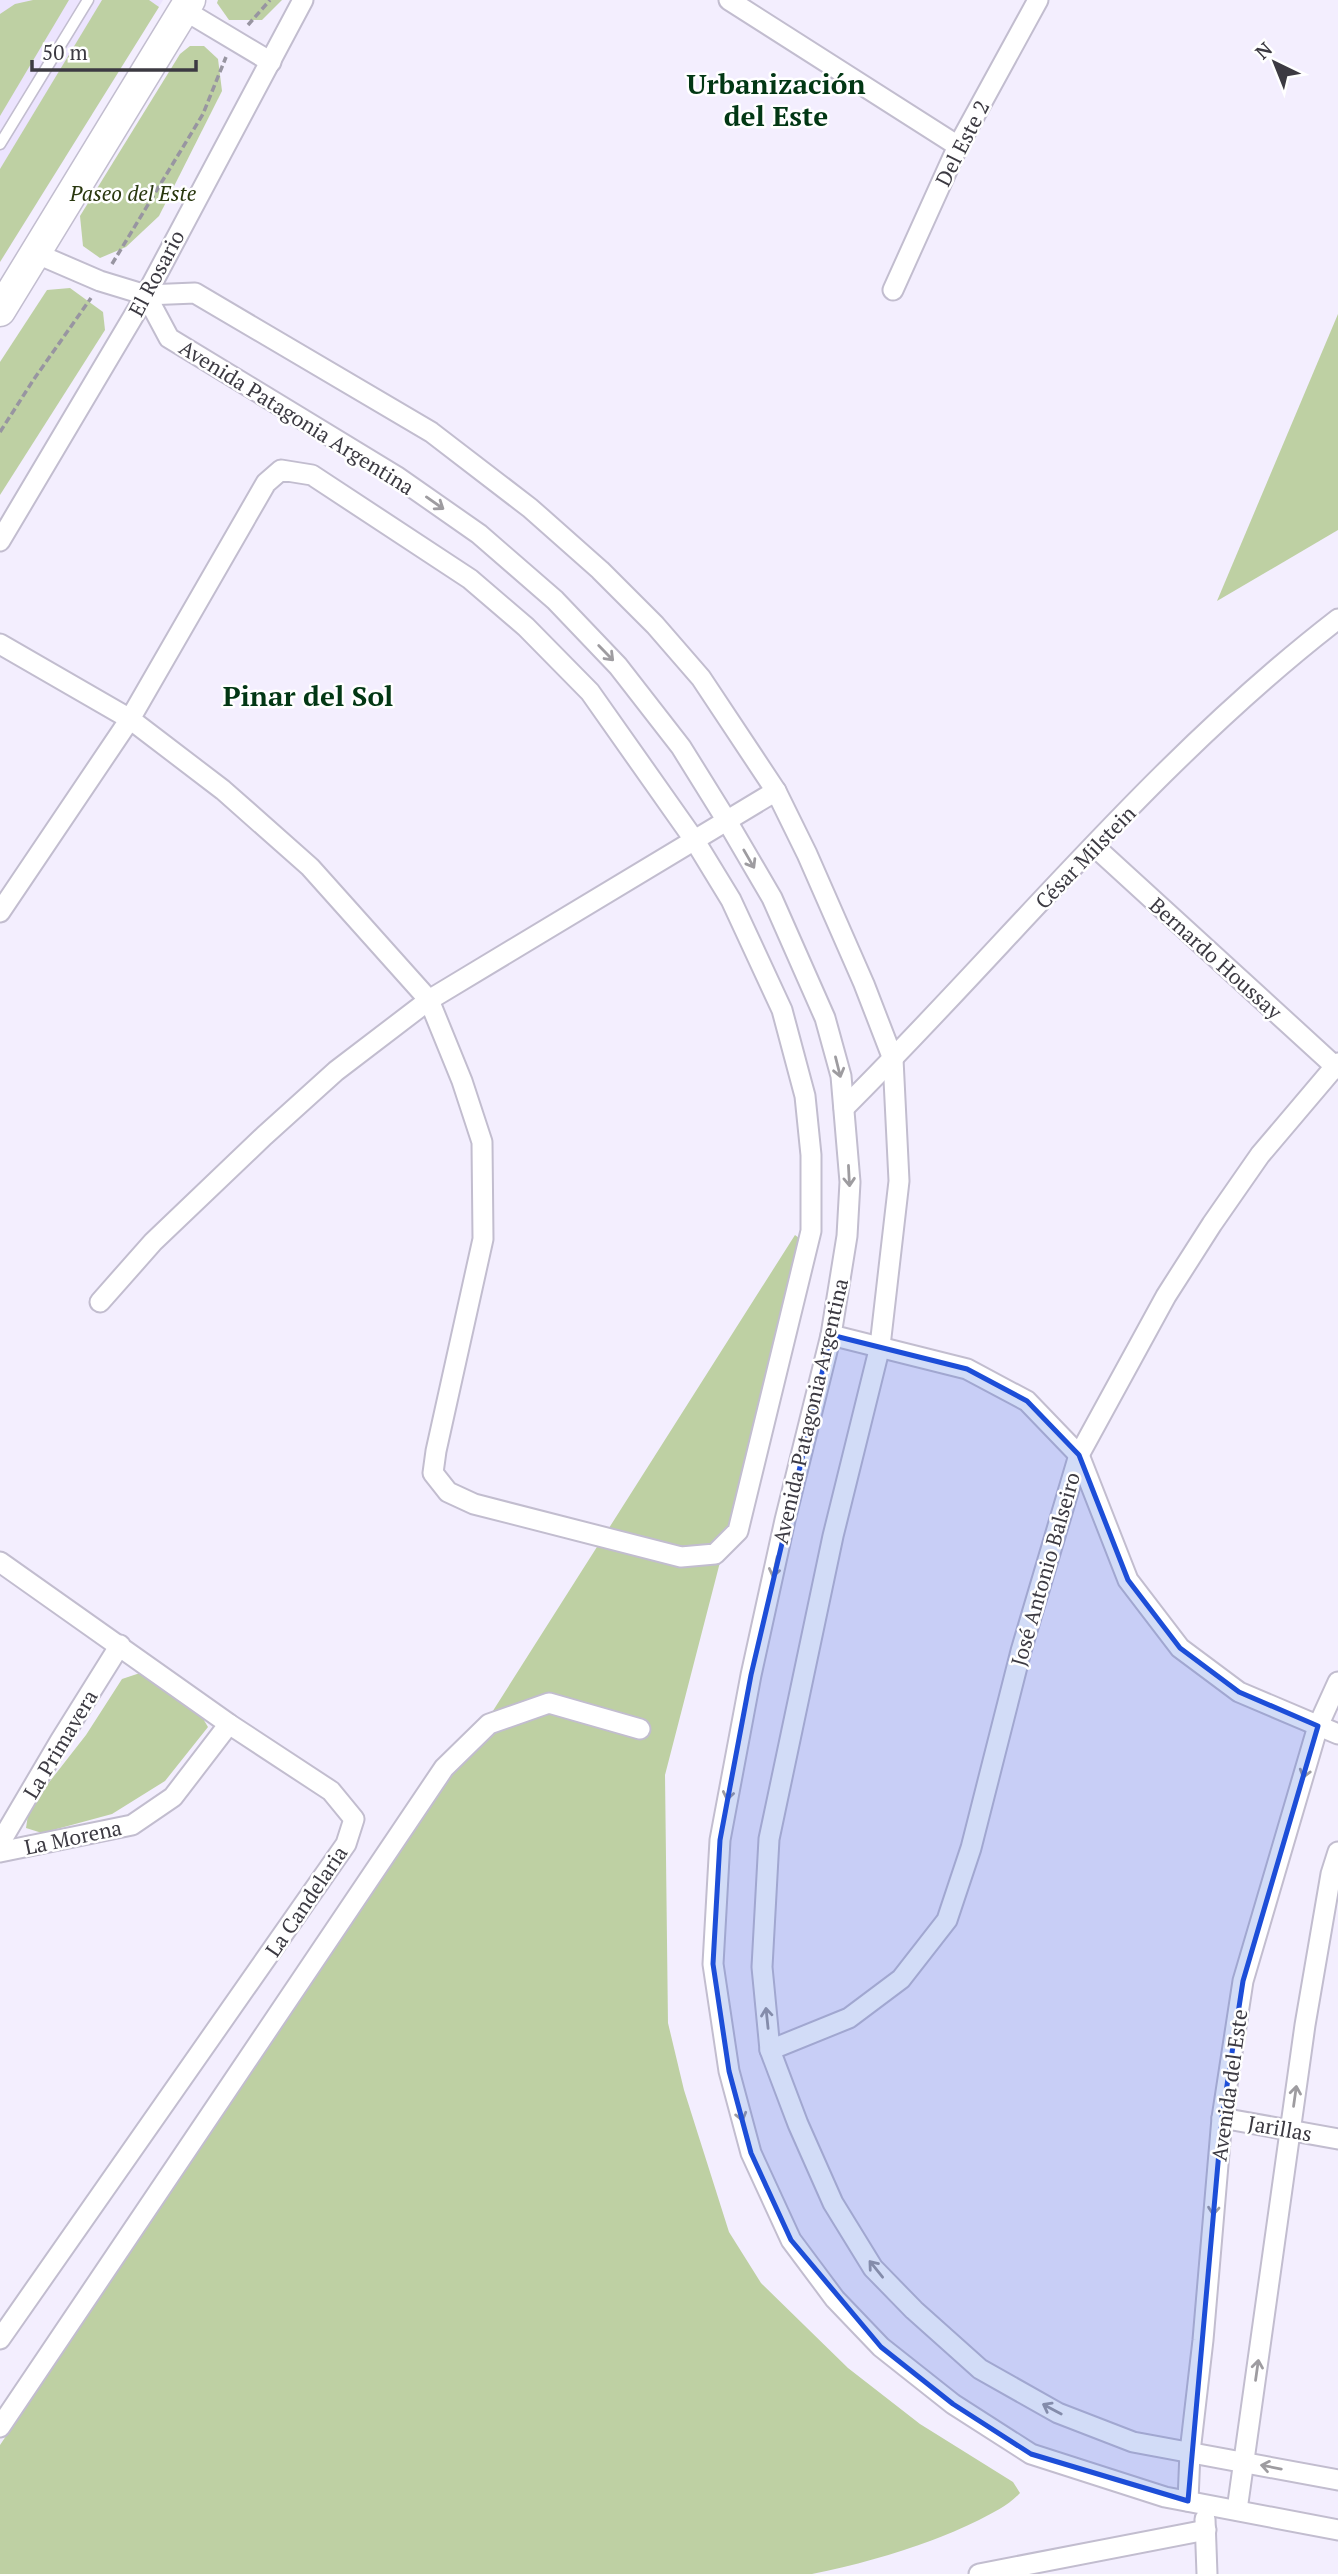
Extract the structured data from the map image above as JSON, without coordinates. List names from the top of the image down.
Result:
{
  "streets": {
    "street": [
      "Del Este 2",
      "El Rosario",
      "Avenida Patagonia Argentina",
      "César Milstein",
      "Bernardo Houssay",
      "José Antonio Balseiro",
      "La Primavera",
      "La Morena",
      "La Candelaria",
      "Avenida del Este",
      "Jarillas"
    ]
  },
  "crossings": [
    ["El Rosario", "Avenida Patagonia Argentina"],
    ["Avenida Patagonia Argentina", "César Milstein"],
    ["Avenida Patagonia Argentina", "Avenida del Este"],
    ["César Milstein", "Bernardo Houssay"],
    ["Bernardo Houssay", "José Antonio Balseiro"],
    ["La Primavera", "La Candelaria"],
    ["La Morena", "La Candelaria"],
    ["Avenida del Este", "Jarillas"]
  ],
  "one_way": ["Avenida Patagonia Argentina"],
  "districts": ["Urbanización del Este", "Pinar del Sol"],
  "parks": ["Paseo del Este"],
  "scale_bar": "50 m",
  "north": "top left"
}
